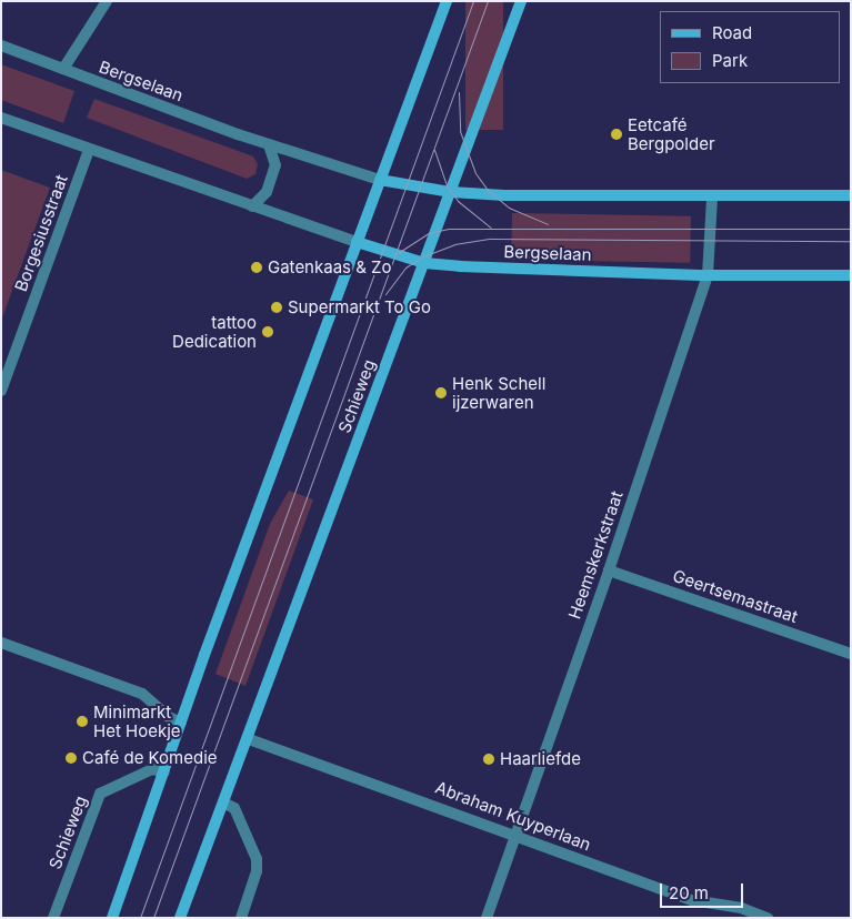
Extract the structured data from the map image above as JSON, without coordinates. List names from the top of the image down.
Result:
{
  "streets": {
    "main road": ["Bergselaan", "Schieweg"],
    "street": [
      "Borgesiusstraat",
      "Heemskerkstraat",
      "Geertsemastraat",
      "Abraham Kuyperlaan"
    ]
  },
  "crossings": [
    ["Bergselaan", "Borgesiusstraat"],
    ["Bergselaan", "Schieweg"],
    ["Bergselaan", "Heemskerkstraat"],
    ["Schieweg", "Abraham Kuyperlaan"],
    ["Heemskerkstraat", "Geertsemastraat"],
    ["Heemskerkstraat", "Abraham Kuyperlaan"]
  ],
  "places": [
    "Eetcafé Bergpolder",
    "Gatenkaas & Zo",
    "Supermarkt To Go",
    "tattoo Dedication",
    "Henk Schell ijzerwaren",
    "Minimarkt Het Hoekje",
    "Café de Komedie",
    "Haarliefde"
  ],
  "legend": ["Road", "Park"],
  "scale_bar": "20 m"
}
